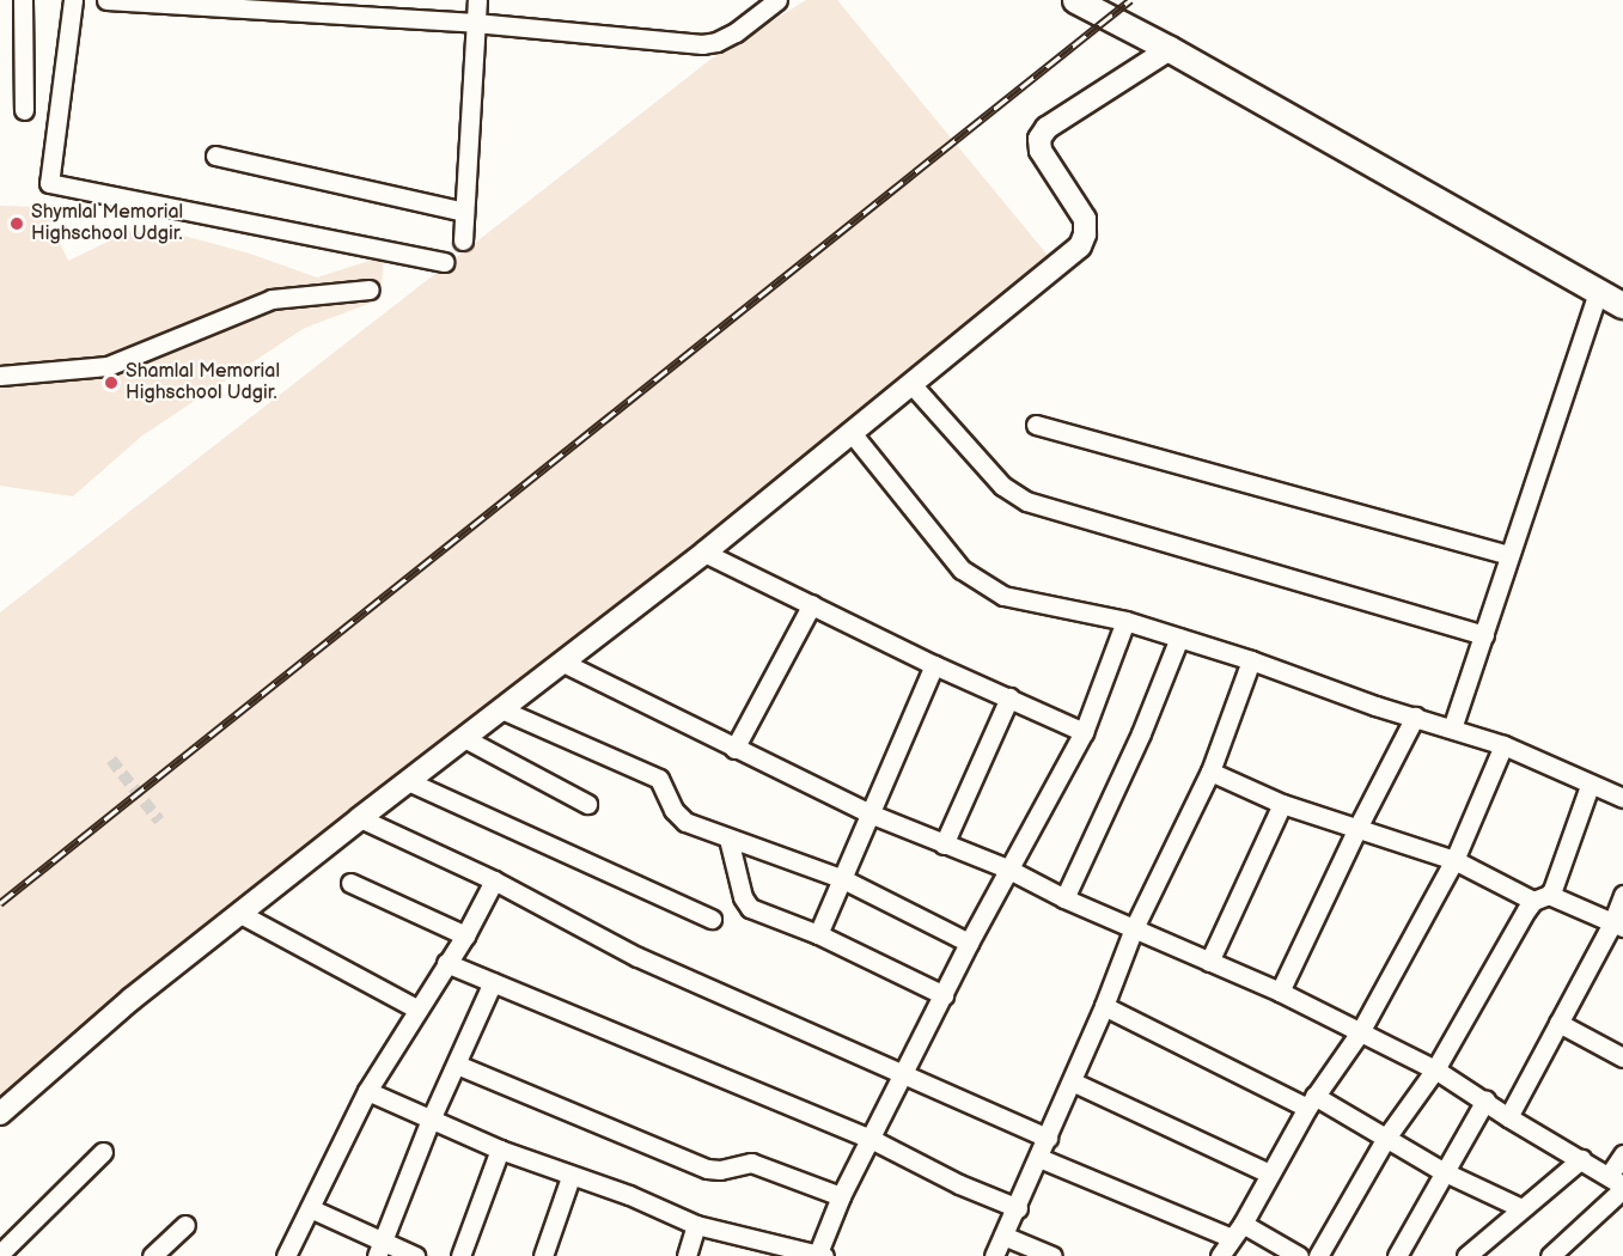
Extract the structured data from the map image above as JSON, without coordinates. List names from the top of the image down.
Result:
{
  "places": ["Shymlal Memorial Highschool Udgir.", "Shamlal Memorial Highschool Udgir."]
}
